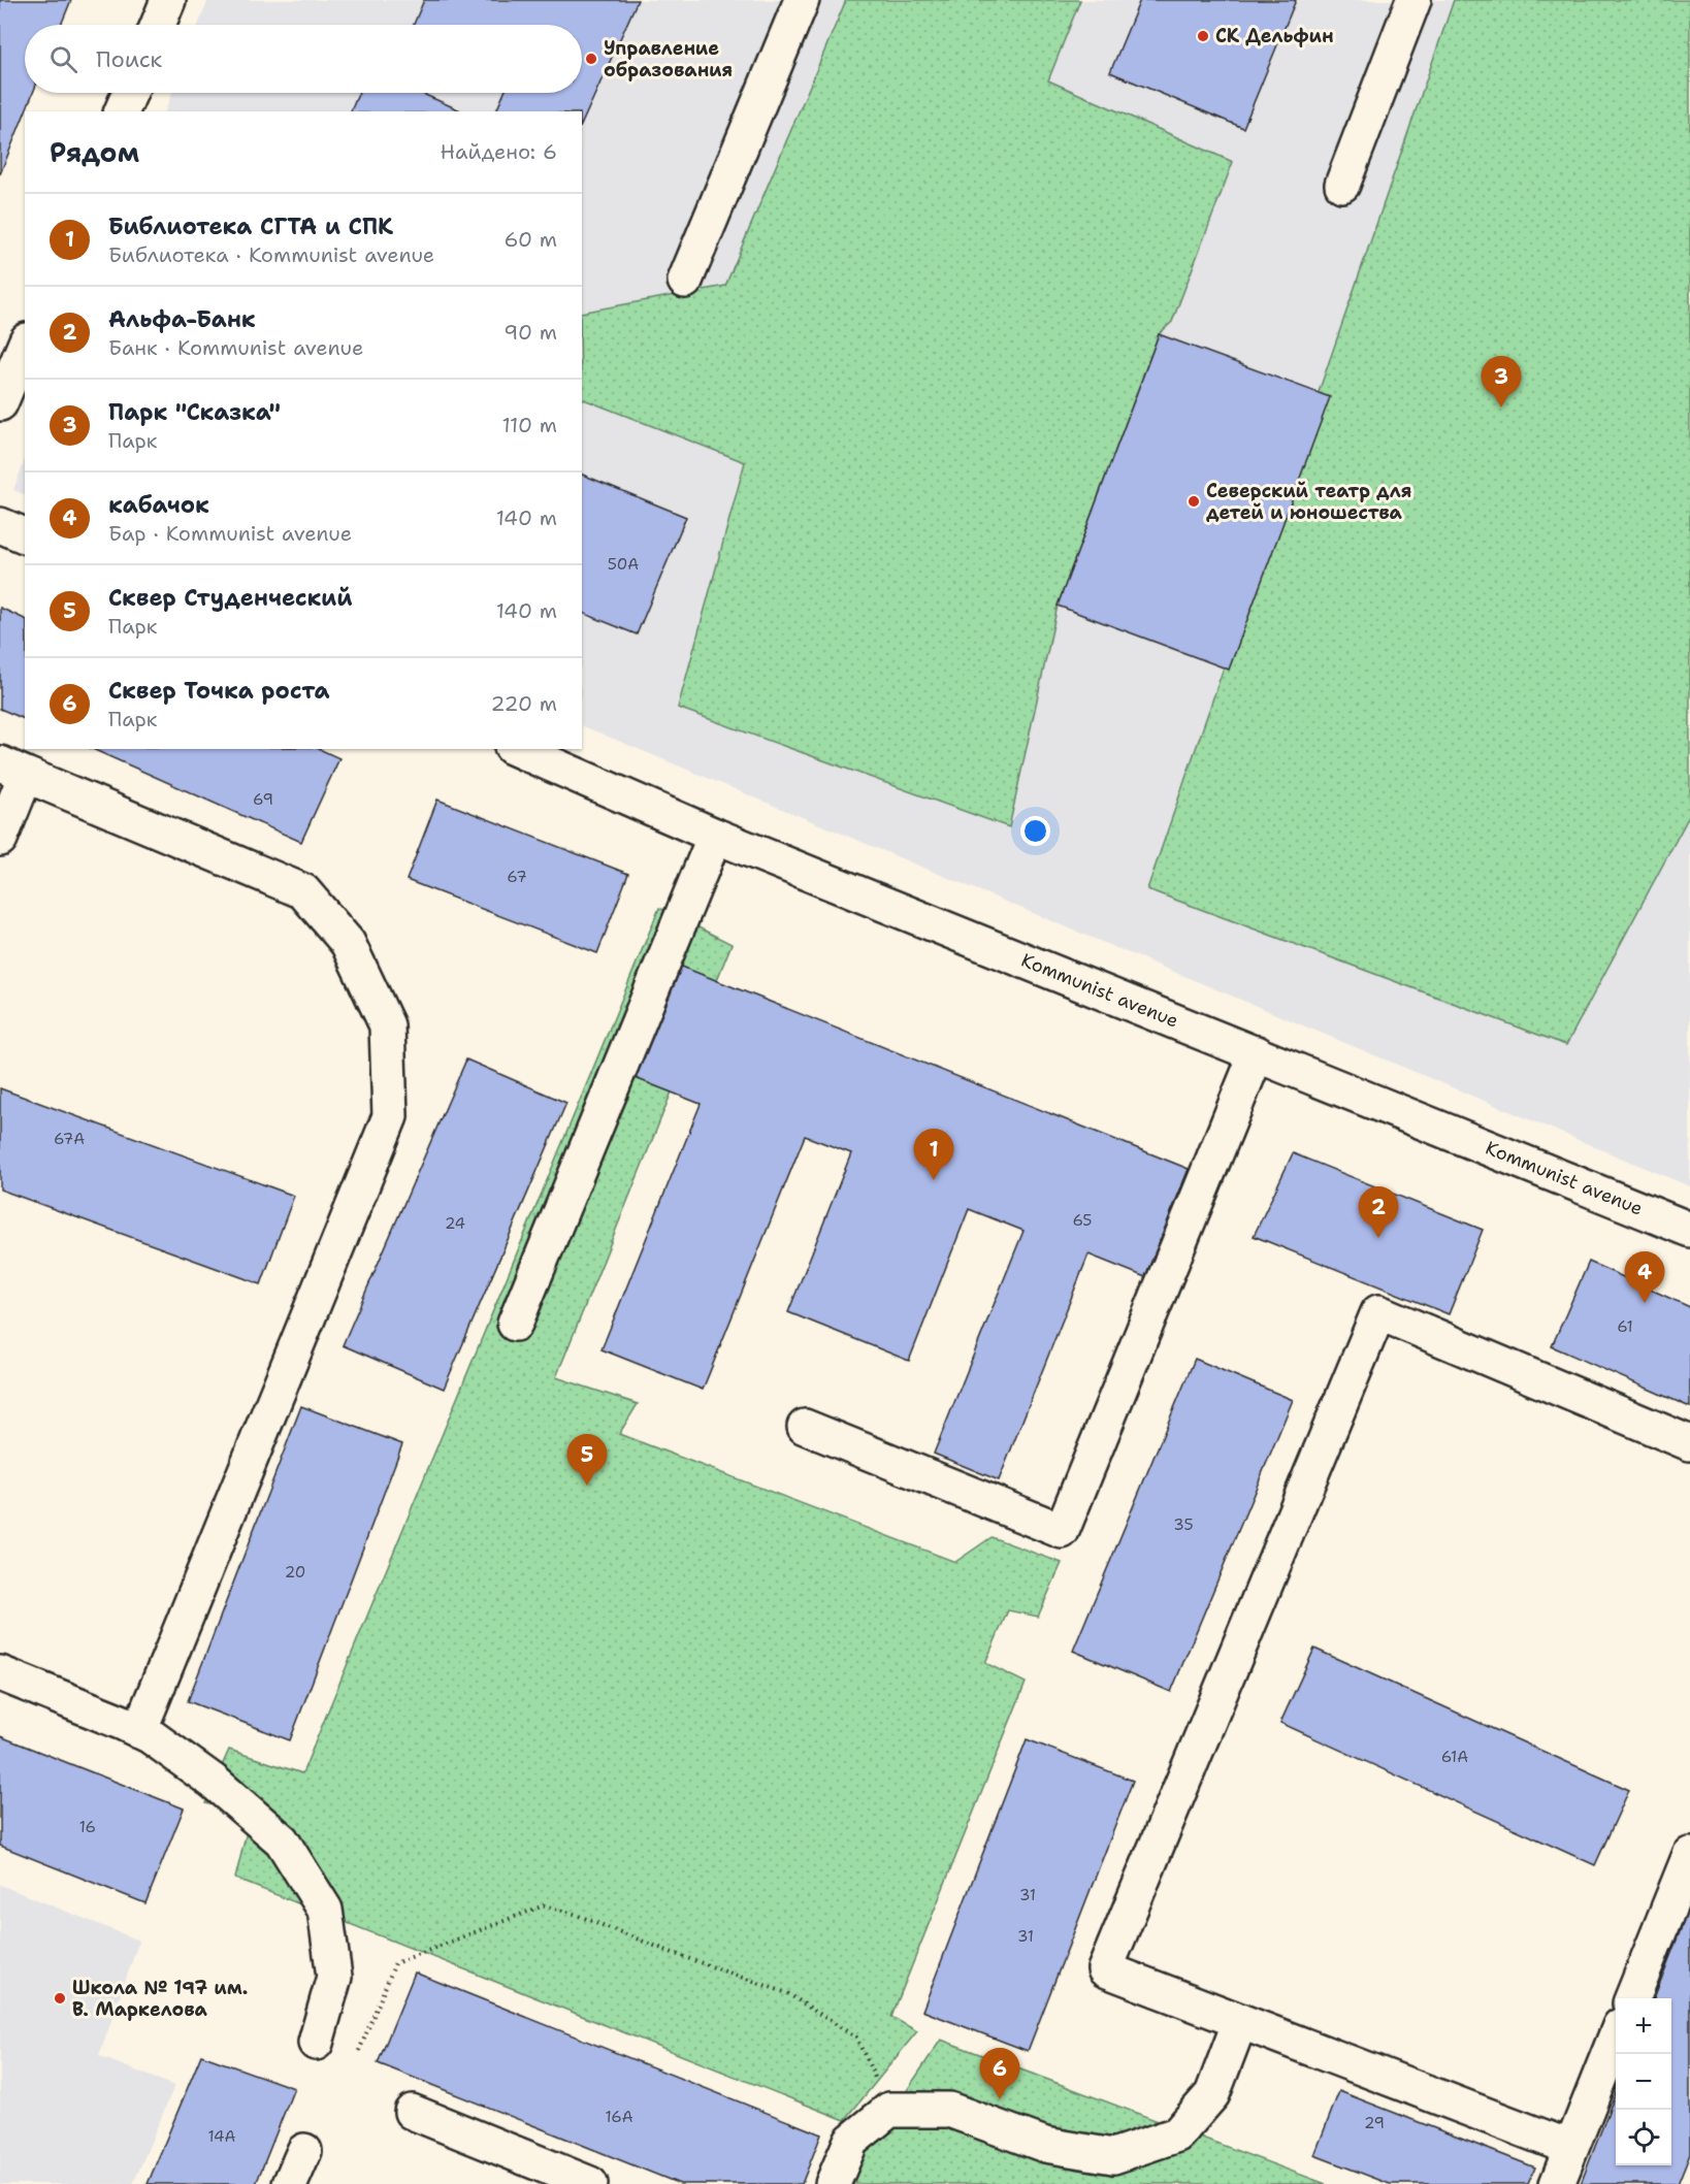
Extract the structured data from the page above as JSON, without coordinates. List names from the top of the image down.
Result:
{
  "streets": {
    "main road": ["Kommunist avenue"]
  },
  "places": [
    "СК Дельфин",
    "Управление образования",
    "Северский театр для детей и юношества",
    "Школа № 197 им. В. Маркелова"
  ],
  "house_numbers": [
    "50А",
    "69",
    "67",
    "67А",
    "65",
    "24",
    "61",
    "35",
    "20",
    "61А",
    "16",
    "31",
    "31",
    "16А",
    "29",
    "14А"
  ],
  "page": {
    "search": "Поиск",
    "heading": ["Рядом", "Найдено: 6"],
    "list": [
      {
        "mark": "1",
        "name": "Библиотека СГТА и СПК",
        "note": "Библиотека · Kommunist avenue",
        "value": "60 m"
      },
      {
        "mark": "2",
        "name": "Альфа-Банк",
        "note": "Банк · Kommunist avenue",
        "value": "90 m"
      },
      {
        "mark": "3",
        "name": "Парк \"Сказка\"",
        "note": "Парк",
        "value": "110 m"
      },
      {
        "mark": "4",
        "name": "кабачок",
        "note": "Бар · Kommunist avenue",
        "value": "140 m"
      },
      {
        "mark": "5",
        "name": "Сквер Студенческий",
        "note": "Парк",
        "value": "140 m"
      },
      {
        "mark": "6",
        "name": "Сквер Точка роста",
        "note": "Парк",
        "value": "220 m"
      }
    ],
    "pins": [
      "3",
      "1",
      "2",
      "4",
      "5",
      "6"
    ],
    "map_buttons": ["+", "−"]
  }
}
